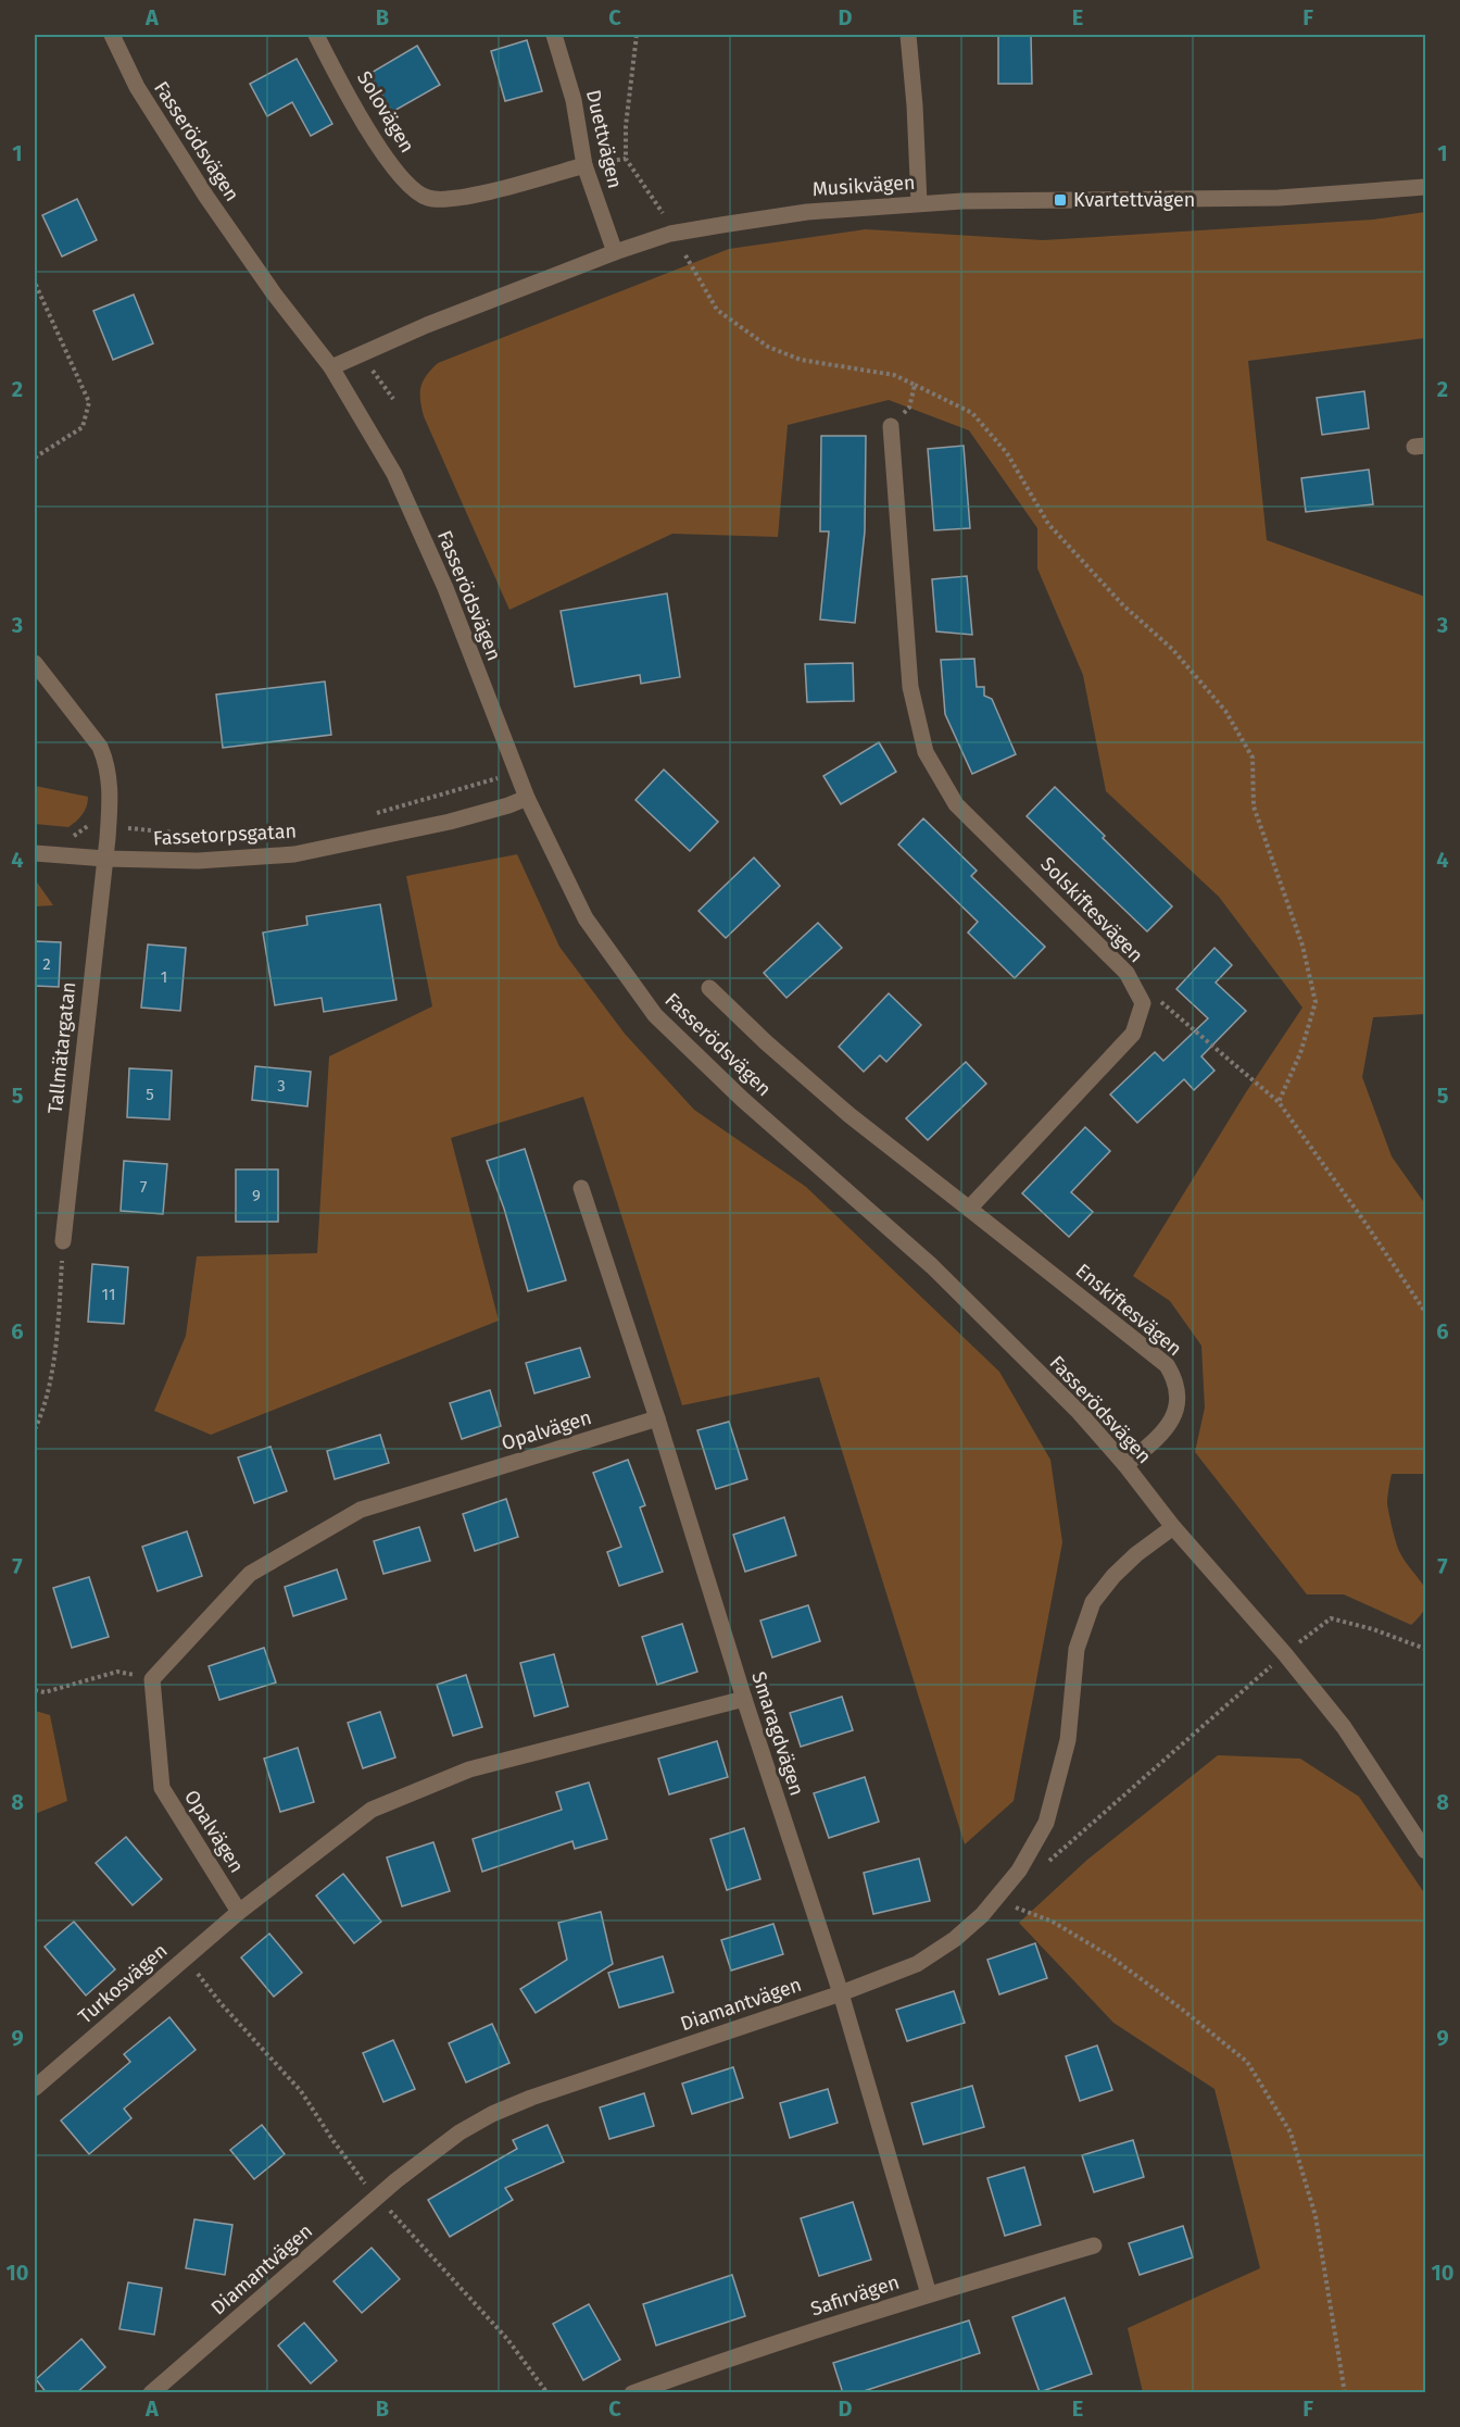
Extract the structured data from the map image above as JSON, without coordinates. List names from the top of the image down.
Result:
{
  "streets": {
    "street": [
      "Solovägen",
      "Duettvägen",
      "Fasserödsvägen",
      "Musikvägen",
      "Fassetorpsgatan",
      "Solskiftesvägen",
      "Tallmätargatan",
      "Enskiftesvägen",
      "Opalvägen",
      "Smaragdvägen",
      "Turkosvägen",
      "Diamantvägen",
      "Safirvägen"
    ]
  },
  "crossings": [
    ["Solovägen", "Duettvägen"],
    ["Duettvägen", "Musikvägen"],
    ["Fasserödsvägen", "Musikvägen"],
    ["Fasserödsvägen", "Fassetorpsgatan"],
    ["Fasserödsvägen", "Enskiftesvägen"],
    ["Fasserödsvägen", "Diamantvägen"],
    ["Fassetorpsgatan", "Tallmätargatan"],
    ["Solskiftesvägen", "Enskiftesvägen"],
    ["Opalvägen", "Smaragdvägen"],
    ["Opalvägen", "Turkosvägen"],
    ["Smaragdvägen", "Diamantvägen"],
    ["Smaragdvägen", "Safirvägen"]
  ],
  "places": {
    "transit": ["Kvartettvägen"]
  },
  "house_numbers": [
    "2",
    "1",
    "3",
    "5",
    "7",
    "9",
    "11"
  ],
  "grid": {
    "columns": [
      "A",
      "B",
      "C",
      "D",
      "E",
      "F"
    ],
    "rows": [
      "1",
      "2",
      "3",
      "4",
      "5",
      "6",
      "7",
      "8",
      "9",
      "10"
    ]
  }
}
